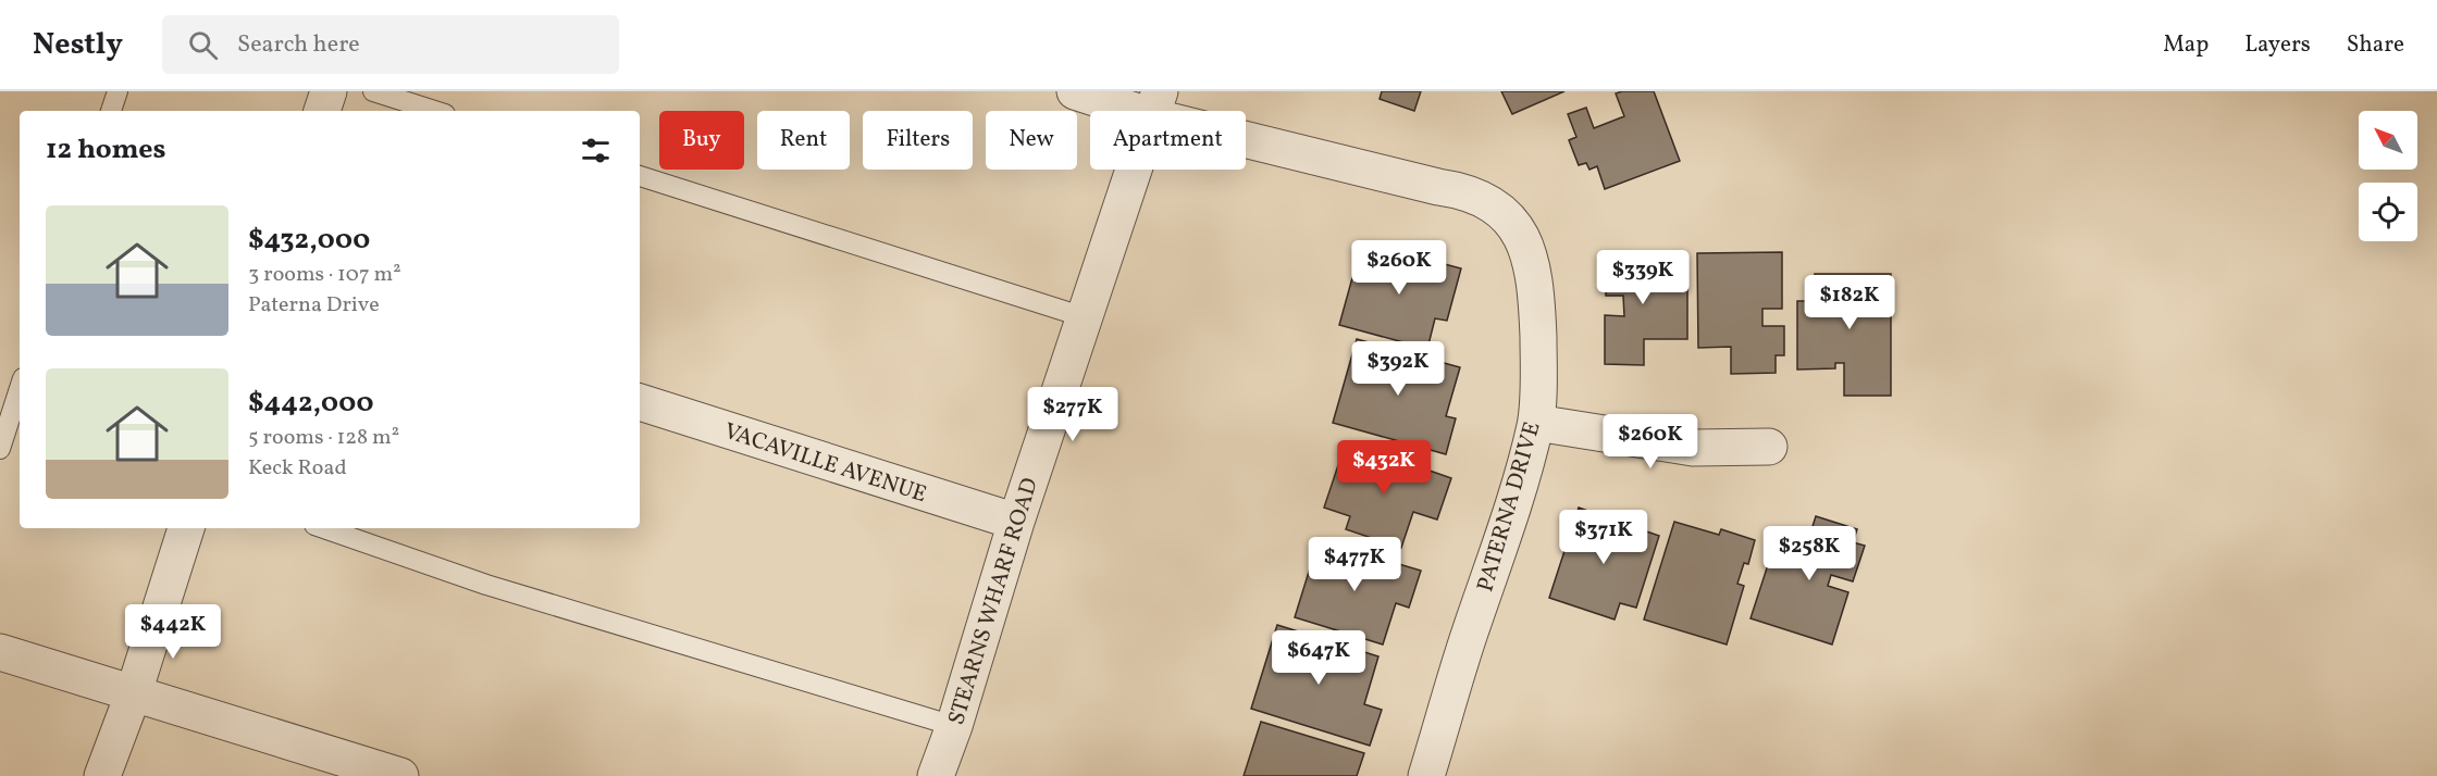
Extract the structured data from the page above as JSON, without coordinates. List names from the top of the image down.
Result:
{
  "streets": {
    "street": ["VACAVILLE AVENUE", "PATERNA DRIVE", "STEARNS WHARF ROAD"]
  },
  "crossings": [
    ["VACAVILLE AVENUE", "STEARNS WHARF ROAD"],
    ["PATERNA DRIVE", "STEARNS WHARF ROAD"]
  ],
  "north": "top left",
  "page": {
    "header": "Nestly",
    "search": "Search here",
    "nav": ["Map", "Layers", "Share"],
    "chip": [
      "Buy",
      "Rent",
      "Filters",
      "New",
      "Apartment"
    ],
    "heading": "12 homes",
    "list": [
      {
        "name": "$432,000",
        "note": "3 rooms · 107 m² · Paterna Drive"
      },
      {
        "name": "$442,000",
        "note": "5 rooms · 128 m² · Keck Road"
      }
    ],
    "price": [
      "$260K",
      "$339K",
      "$182K",
      "$392K",
      "$277K",
      "$260K",
      "$432K",
      "$371K",
      "$258K",
      "$477K",
      "$442K",
      "$647K"
    ]
  }
}
